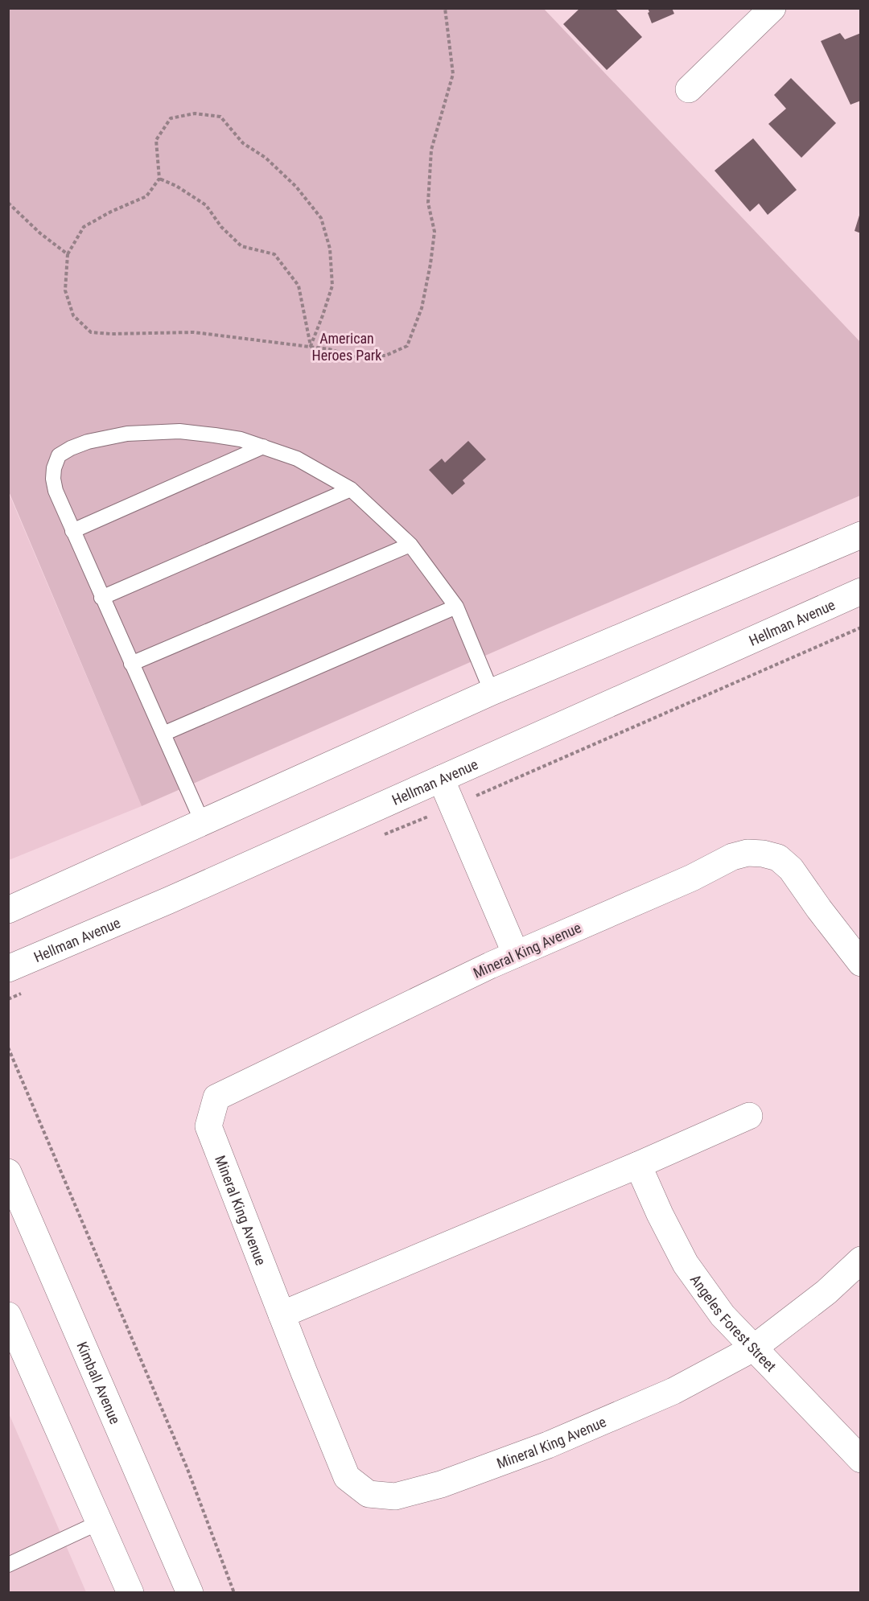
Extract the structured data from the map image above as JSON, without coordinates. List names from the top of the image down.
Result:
{
  "streets": {
    "street": [
      "Hellman Avenue",
      "Mineral King Avenue",
      "Angeles Forest Street",
      "Kimball Avenue"
    ]
  },
  "crossings": [
    ["Mineral King Avenue", "Angeles Forest Street"]
  ],
  "parks": ["American Heroes Park"]
}
